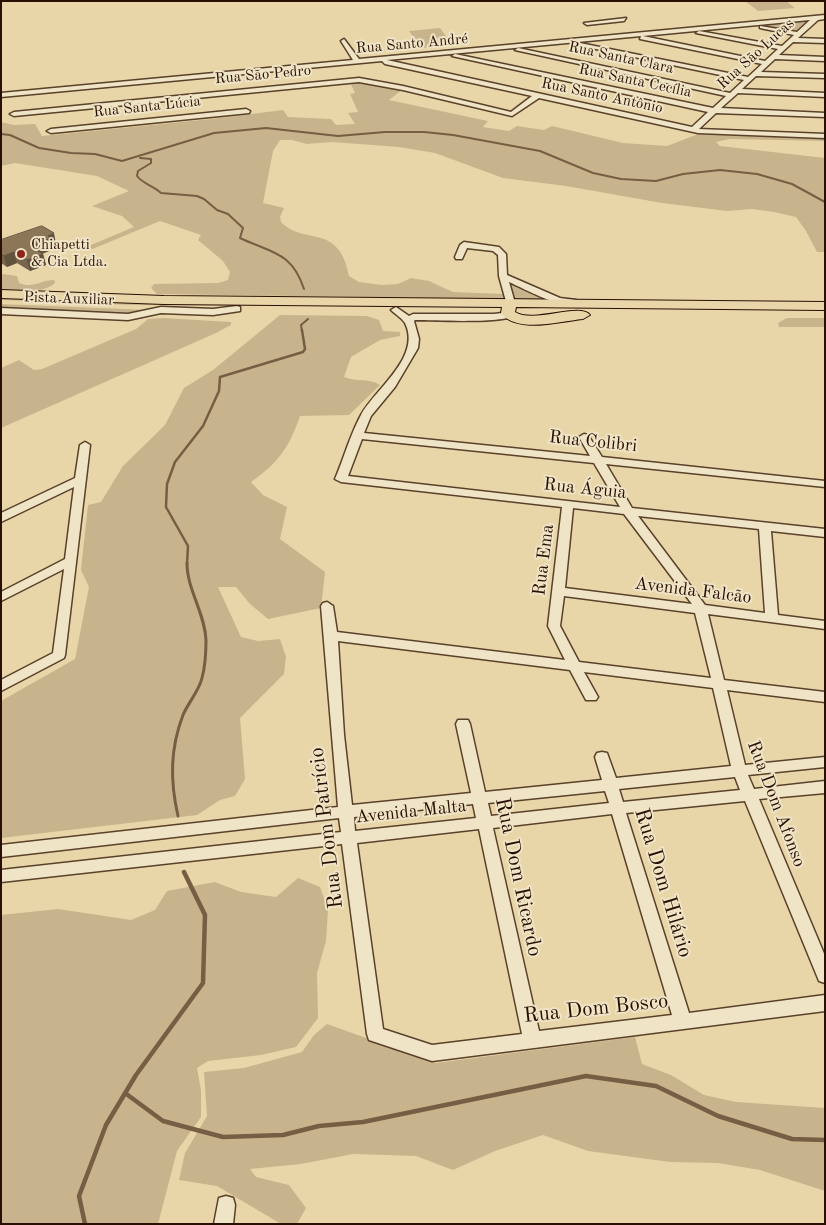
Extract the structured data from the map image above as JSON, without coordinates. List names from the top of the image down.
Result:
{
  "streets": {
    "street": [
      "Rua Santo André",
      "Rua São Lucas",
      "Rua Santa Clara",
      "Rua São Pedro",
      "Rua Santa Cecília",
      "Rua Santo Antônio",
      "Rua Santa Lúcia",
      "Pista Auxiliar",
      "Rua Colibri",
      "Rua Águia",
      "Rua Ema",
      "Avenida Falcão",
      "Rua Dom Afonso",
      "Avenida Malta",
      "Rua Dom Patrício",
      "Rua Dom Ricardo",
      "Rua Dom Hilário",
      "Rua Dom Bosco"
    ]
  },
  "crossings": [
    ["Rua Santo André", "Rua São Lucas"],
    ["Rua Santo André", "Rua Santa Clara"],
    ["Rua Santo André", "Rua Santa Cecília"],
    ["Rua Santo André", "Rua Santo Antônio"],
    ["Rua São Lucas", "Rua Santa Clara"],
    ["Rua São Lucas", "Rua Santa Cecília"],
    ["Rua São Lucas", "Rua Santo Antônio"],
    ["Rua São Pedro", "Rua Santo Antônio"],
    ["Rua São Pedro", "Rua Santa Lúcia"],
    ["Rua Colibri", "Rua Águia"],
    ["Rua Colibri", "Rua Dom Afonso"],
    ["Rua Águia", "Rua Ema"],
    ["Rua Águia", "Rua Dom Afonso"],
    ["Rua Ema", "Avenida Falcão"],
    ["Avenida Falcão", "Rua Dom Afonso"],
    ["Rua Dom Afonso", "Avenida Malta"],
    ["Avenida Malta", "Rua Dom Patrício"],
    ["Avenida Malta", "Rua Dom Ricardo"],
    ["Avenida Malta", "Rua Dom Hilário"],
    ["Rua Dom Patrício", "Rua Dom Bosco"],
    ["Rua Dom Ricardo", "Rua Dom Bosco"],
    ["Rua Dom Hilário", "Rua Dom Bosco"]
  ],
  "places": ["Chiapetti & Cia Ltda."]
}
